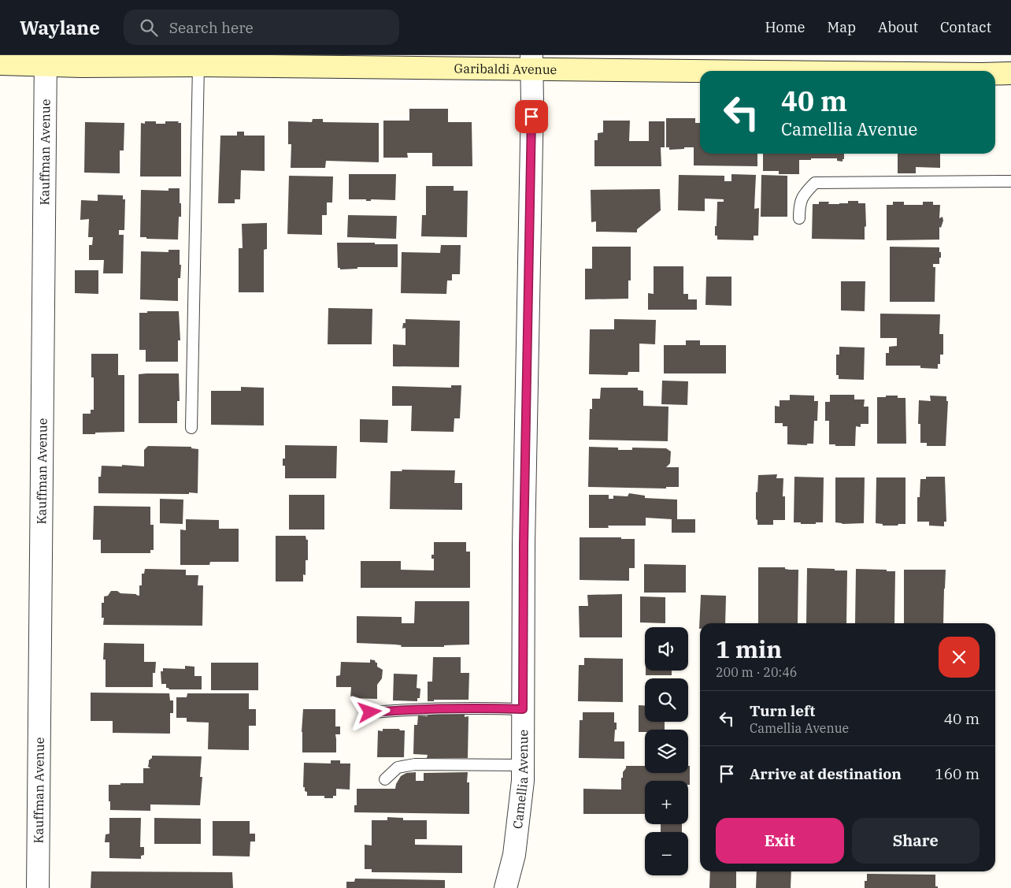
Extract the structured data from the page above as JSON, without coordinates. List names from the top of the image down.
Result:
{
  "streets": {
    "street": ["Garibaldi Avenue", "Kauffman Avenue", "Camellia Avenue"]
  },
  "crossings": [
    ["Garibaldi Avenue", "Kauffman Avenue"],
    ["Garibaldi Avenue", "Camellia Avenue"]
  ],
  "page": {
    "header": "Waylane",
    "search": "Search here",
    "nav": [
      "Home",
      "Map",
      "About",
      "Contact"
    ],
    "turn": ["40 m", "Camellia Avenue"],
    "heading": ["1 min", "200 m · 20:46"],
    "map_buttons": ["+", "−"],
    "list": [
      {
        "name": "Turn left",
        "note": "Camellia Avenue",
        "value": "40 m"
      },
      {
        "name": "Arrive at destination",
        "value": "160 m"
      }
    ],
    "buttons": ["Exit", "Share"]
  }
}
